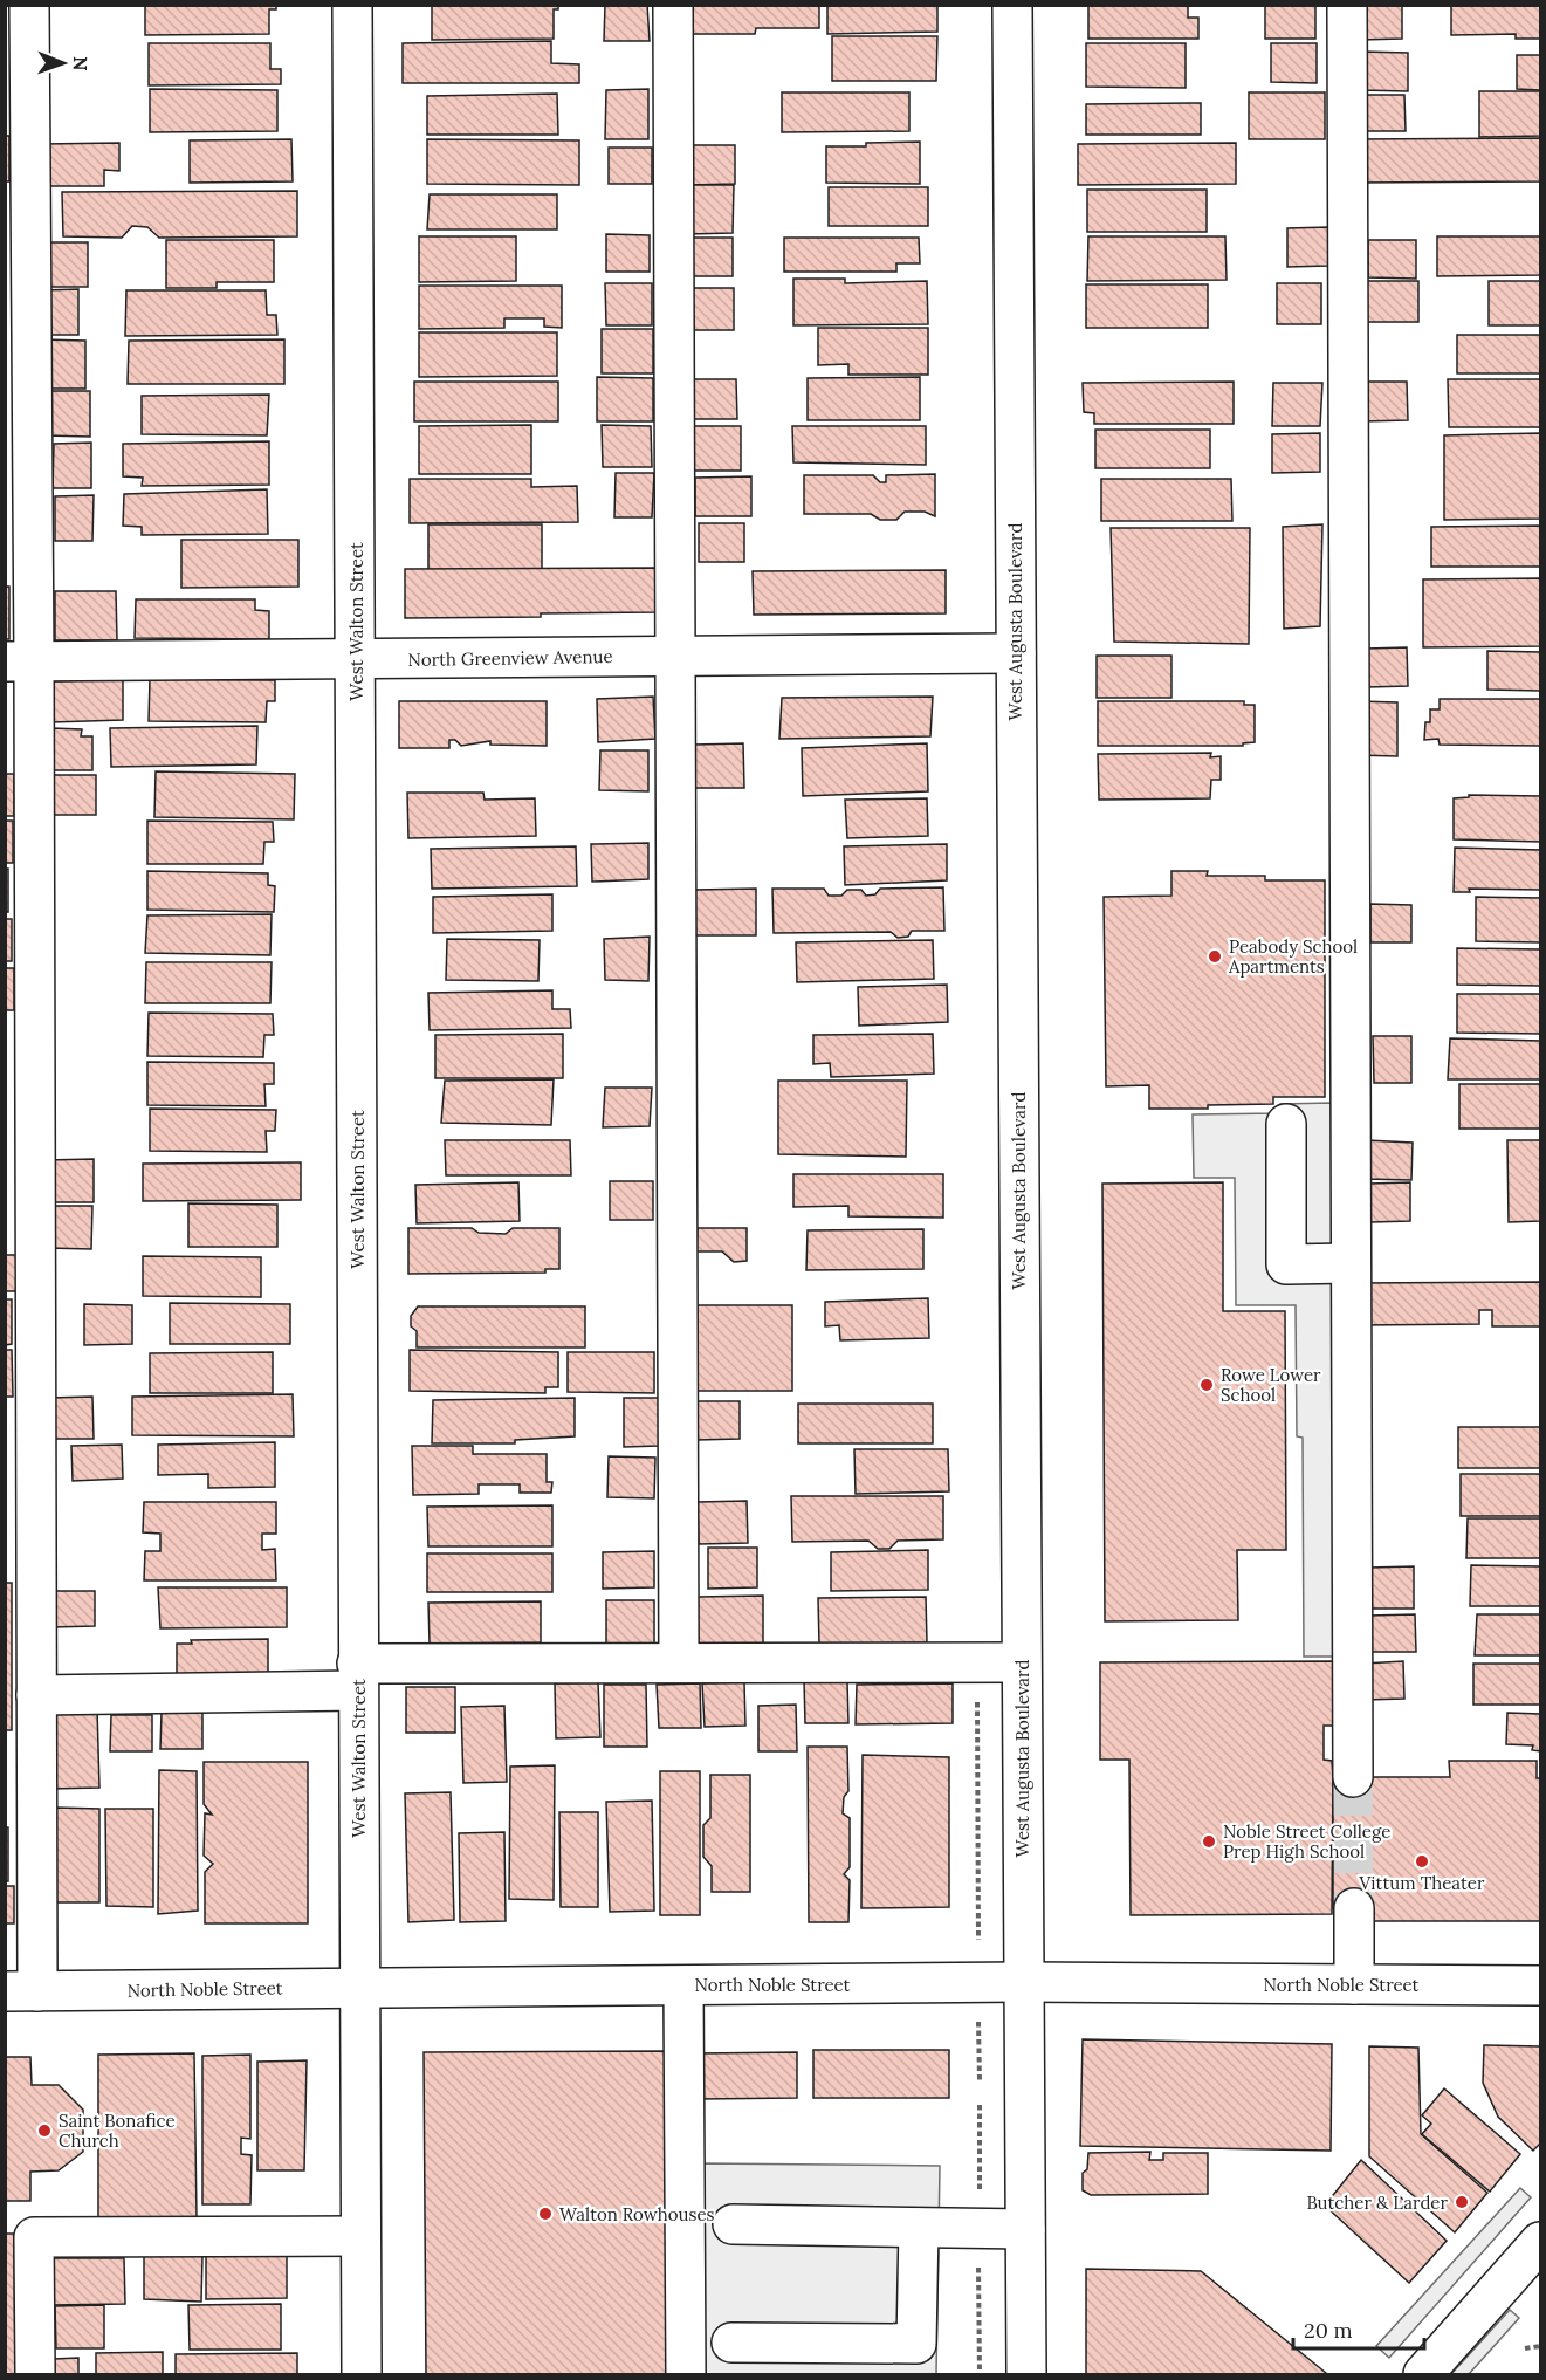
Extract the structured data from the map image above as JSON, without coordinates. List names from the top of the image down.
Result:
{
  "streets": {
    "street": [
      "West Walton Street",
      "West Augusta Boulevard",
      "North Greenview Avenue",
      "North Noble Street"
    ]
  },
  "crossings": [
    ["West Walton Street", "North Greenview Avenue"],
    ["West Walton Street", "North Noble Street"],
    ["West Augusta Boulevard", "North Greenview Avenue"],
    ["West Augusta Boulevard", "North Noble Street"]
  ],
  "places": [
    "Peabody School Apartments",
    "Rowe Lower School",
    "Noble Street College Prep High School",
    "Vittum Theater",
    "Saint Bonafice Church",
    "Butcher & Larder",
    "Walton Rowhouses"
  ],
  "scale_bar": "20 m",
  "north": "right"
}
